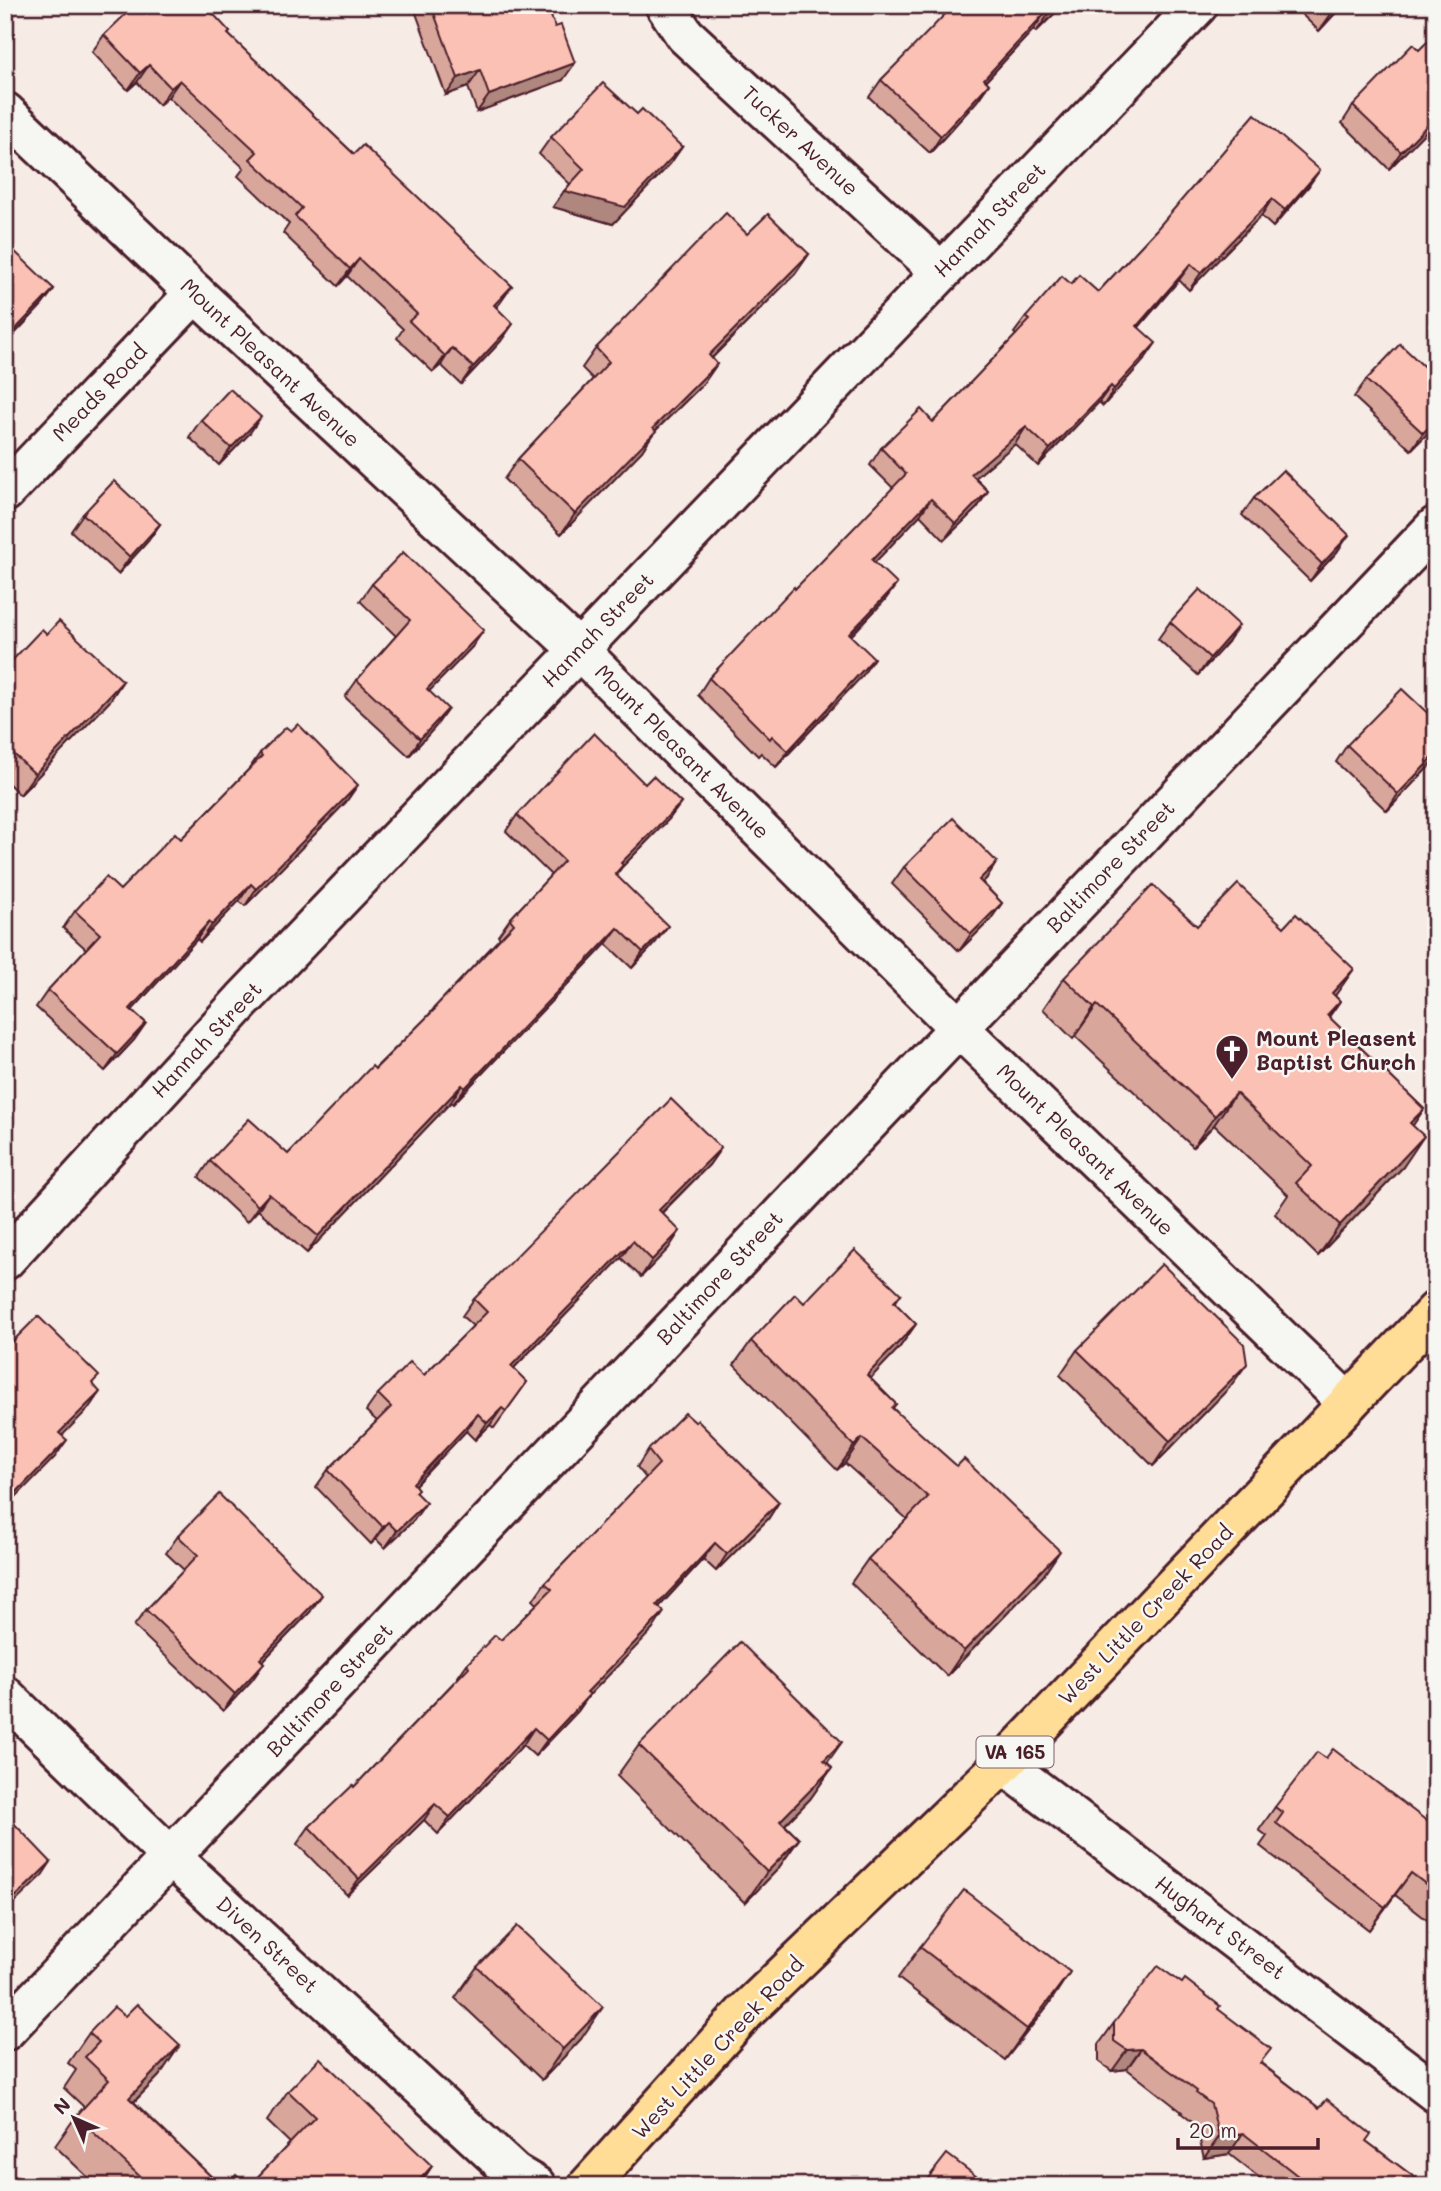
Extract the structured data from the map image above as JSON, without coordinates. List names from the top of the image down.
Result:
{
  "streets": {
    "main road": ["West Little Creek Road", "VA 165"],
    "street": [
      "Tucker Avenue",
      "Hannah Street",
      "Mount Pleasant Avenue",
      "Meads Road",
      "Baltimore Street",
      "Hughart Street",
      "Diven Street"
    ]
  },
  "crossings": [
    ["Tucker Avenue", "Hannah Street"],
    ["Hannah Street", "Mount Pleasant Avenue"],
    ["Mount Pleasant Avenue", "Meads Road"],
    ["Mount Pleasant Avenue", "Baltimore Street"],
    ["Mount Pleasant Avenue", "West Little Creek Road"],
    ["Baltimore Street", "Diven Street"],
    ["West Little Creek Road", "Hughart Street"]
  ],
  "places": {
    "church": ["Mount Pleasent Baptist Church"]
  },
  "scale_bar": "20 m",
  "north": "top left"
}
